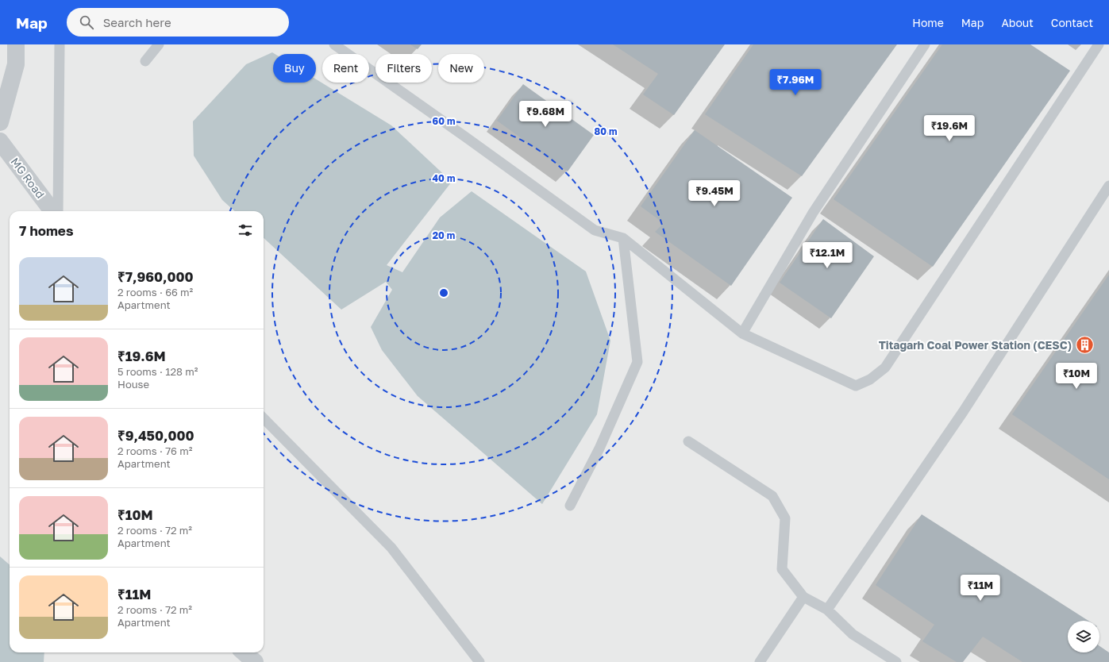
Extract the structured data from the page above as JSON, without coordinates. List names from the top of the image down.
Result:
{
  "streets": {
    "street": ["MG Road"]
  },
  "places": {
    "building": ["Titagarh Coal Power Station (CESC)"]
  },
  "page": {
    "header": "Map",
    "search": "Search here",
    "nav": [
      "Home",
      "Map",
      "About",
      "Contact"
    ],
    "chip": [
      "Buy",
      "Rent",
      "Filters",
      "New"
    ],
    "price": [
      "₹7.96M",
      "₹9.68M",
      "₹19.6M",
      "₹9.45M",
      "₹12.1M",
      "₹10M",
      "₹11M"
    ],
    "heading": "7 homes",
    "list": [
      {
        "name": "₹7,960,000",
        "note": "2 rooms · 66 m² · Apartment"
      },
      {
        "name": "₹19.6M",
        "note": "5 rooms · 128 m² · House"
      },
      {
        "name": "₹9,450,000",
        "note": "2 rooms · 76 m² · Apartment"
      },
      {
        "name": "₹10M",
        "note": "2 rooms · 72 m² · Apartment"
      },
      {
        "name": "₹11M",
        "note": "2 rooms · 72 m² · Apartment"
      }
    ]
  },
  "rings": [
    "60 m",
    "80 m",
    "40 m",
    "20 m"
  ]
}
